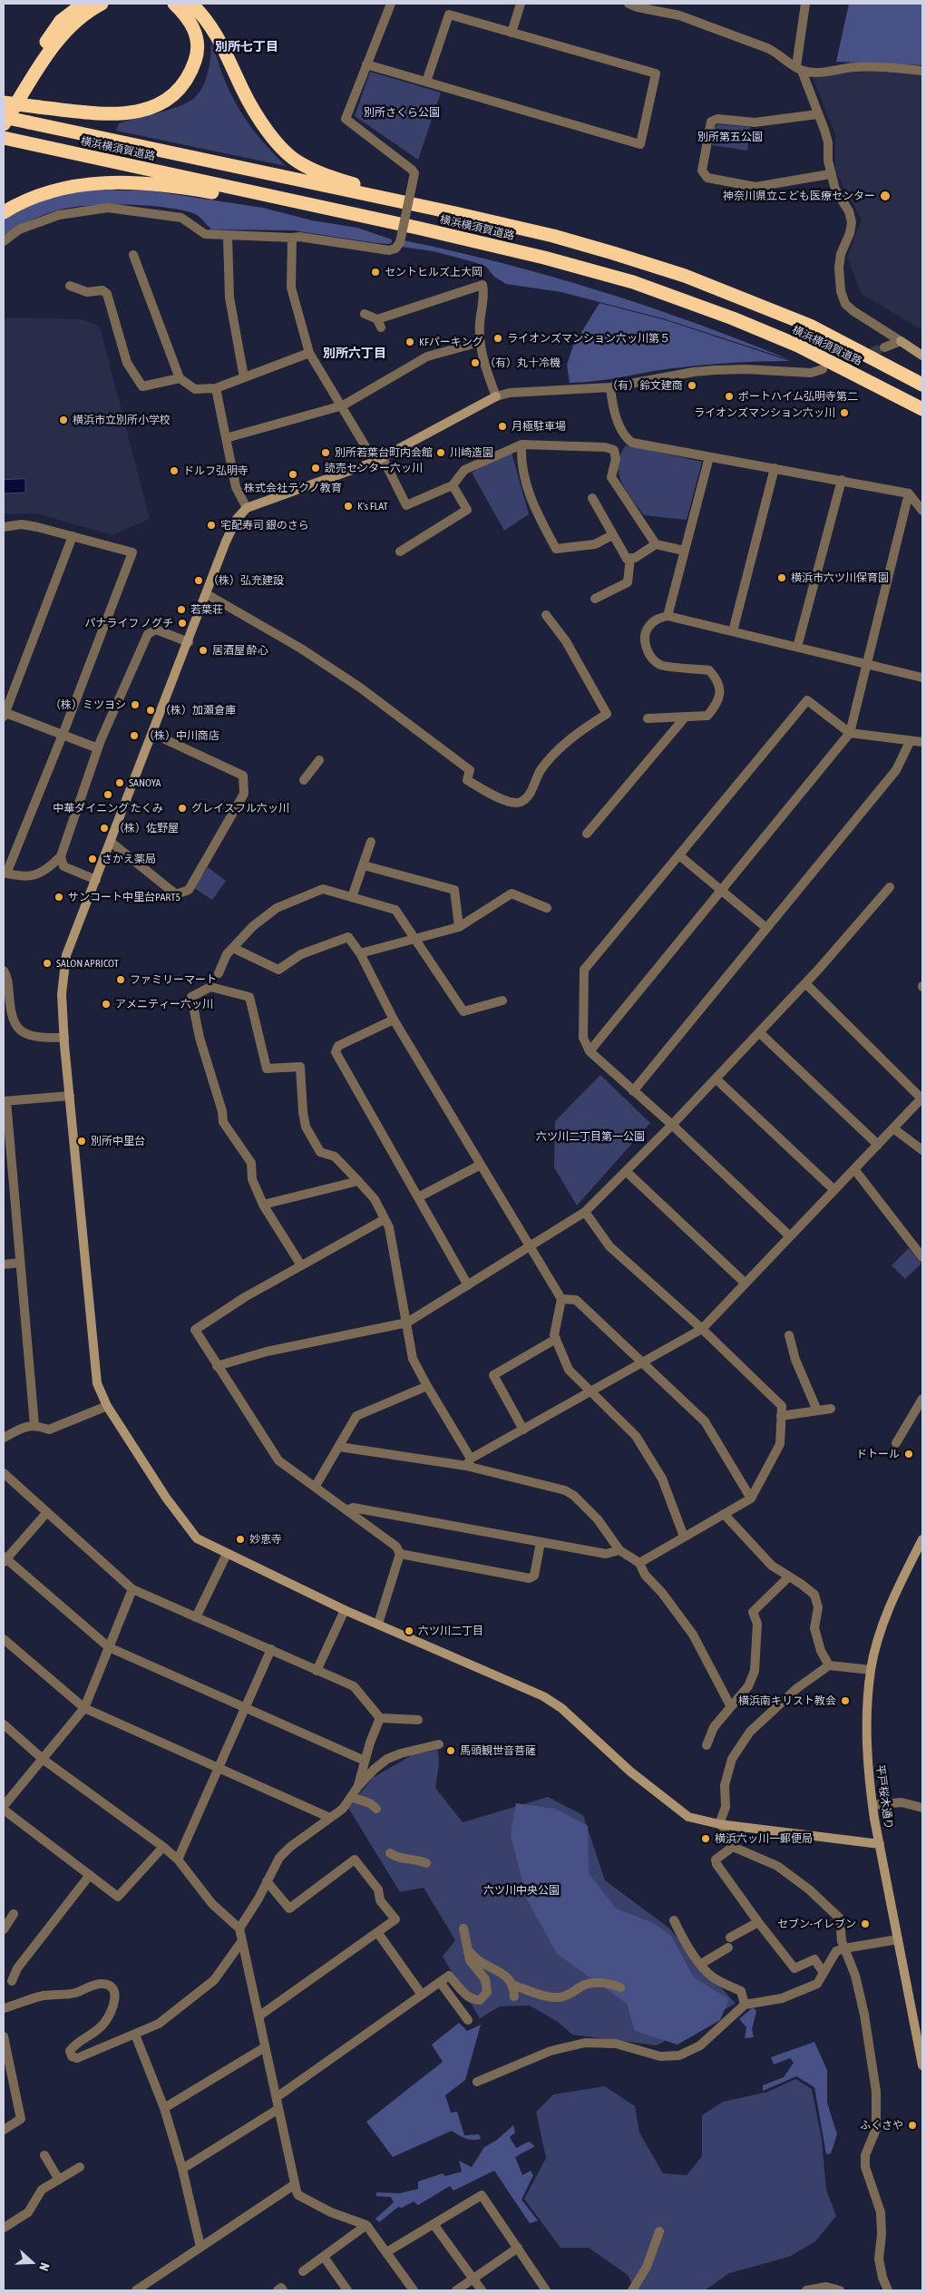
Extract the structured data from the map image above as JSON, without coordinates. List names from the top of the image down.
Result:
{
  "streets": {
    "highway": ["横浜横須賀道路"],
    "street": ["平戸桜木通り"]
  },
  "districts": ["別所七丁目", "別所六丁目"],
  "parks": [
    "別所さくら公園",
    "別所第五公園",
    "六ツ川二丁目第一公園",
    "六ツ川中央公園"
  ],
  "places": [
    "神奈川県立こども医療センター",
    "セントヒルズ上大岡",
    "ライオンズマンション六ッ川第５",
    "KFパーキング",
    "（有）丸十冷機",
    "（有）鈴文建商",
    "ポートハイム弘明寺第二",
    "ライオンズマンション六ッ川",
    "横浜市立別所小学校",
    "月極駐車場",
    "別所若葉台町内会館",
    "川崎造園",
    "読売センター六ッ川",
    "ドルフ弘明寺",
    "株式会社テクノ教育",
    "K's FLAT",
    "宅配寿司 銀のさら",
    "横浜市六ツ川保育園",
    "（株）弘充建設",
    "若葉荘",
    "パナライフ ノグチ",
    "居酒屋 酔心",
    "（株）ミツヨシ",
    "（株）加瀬倉庫",
    "（株）中川商店",
    "SANOYA",
    "中華ダイニング たくみ",
    "グレイスフル六ッ川",
    "（株）佐野屋",
    "さかえ薬局",
    "サンコート中里台PART5",
    "SALON APRICOT",
    "ファミリーマート",
    "アメニティー六ッ川",
    "別所中里台",
    "ドトール",
    "妙恵寺",
    "六ツ川二丁目",
    "横浜南キリスト教会",
    "馬頭観世音菩薩",
    "横浜六ッ川一郵便局",
    "セブン-イレブン",
    "ふくさや"
  ],
  "north": "right"
}
